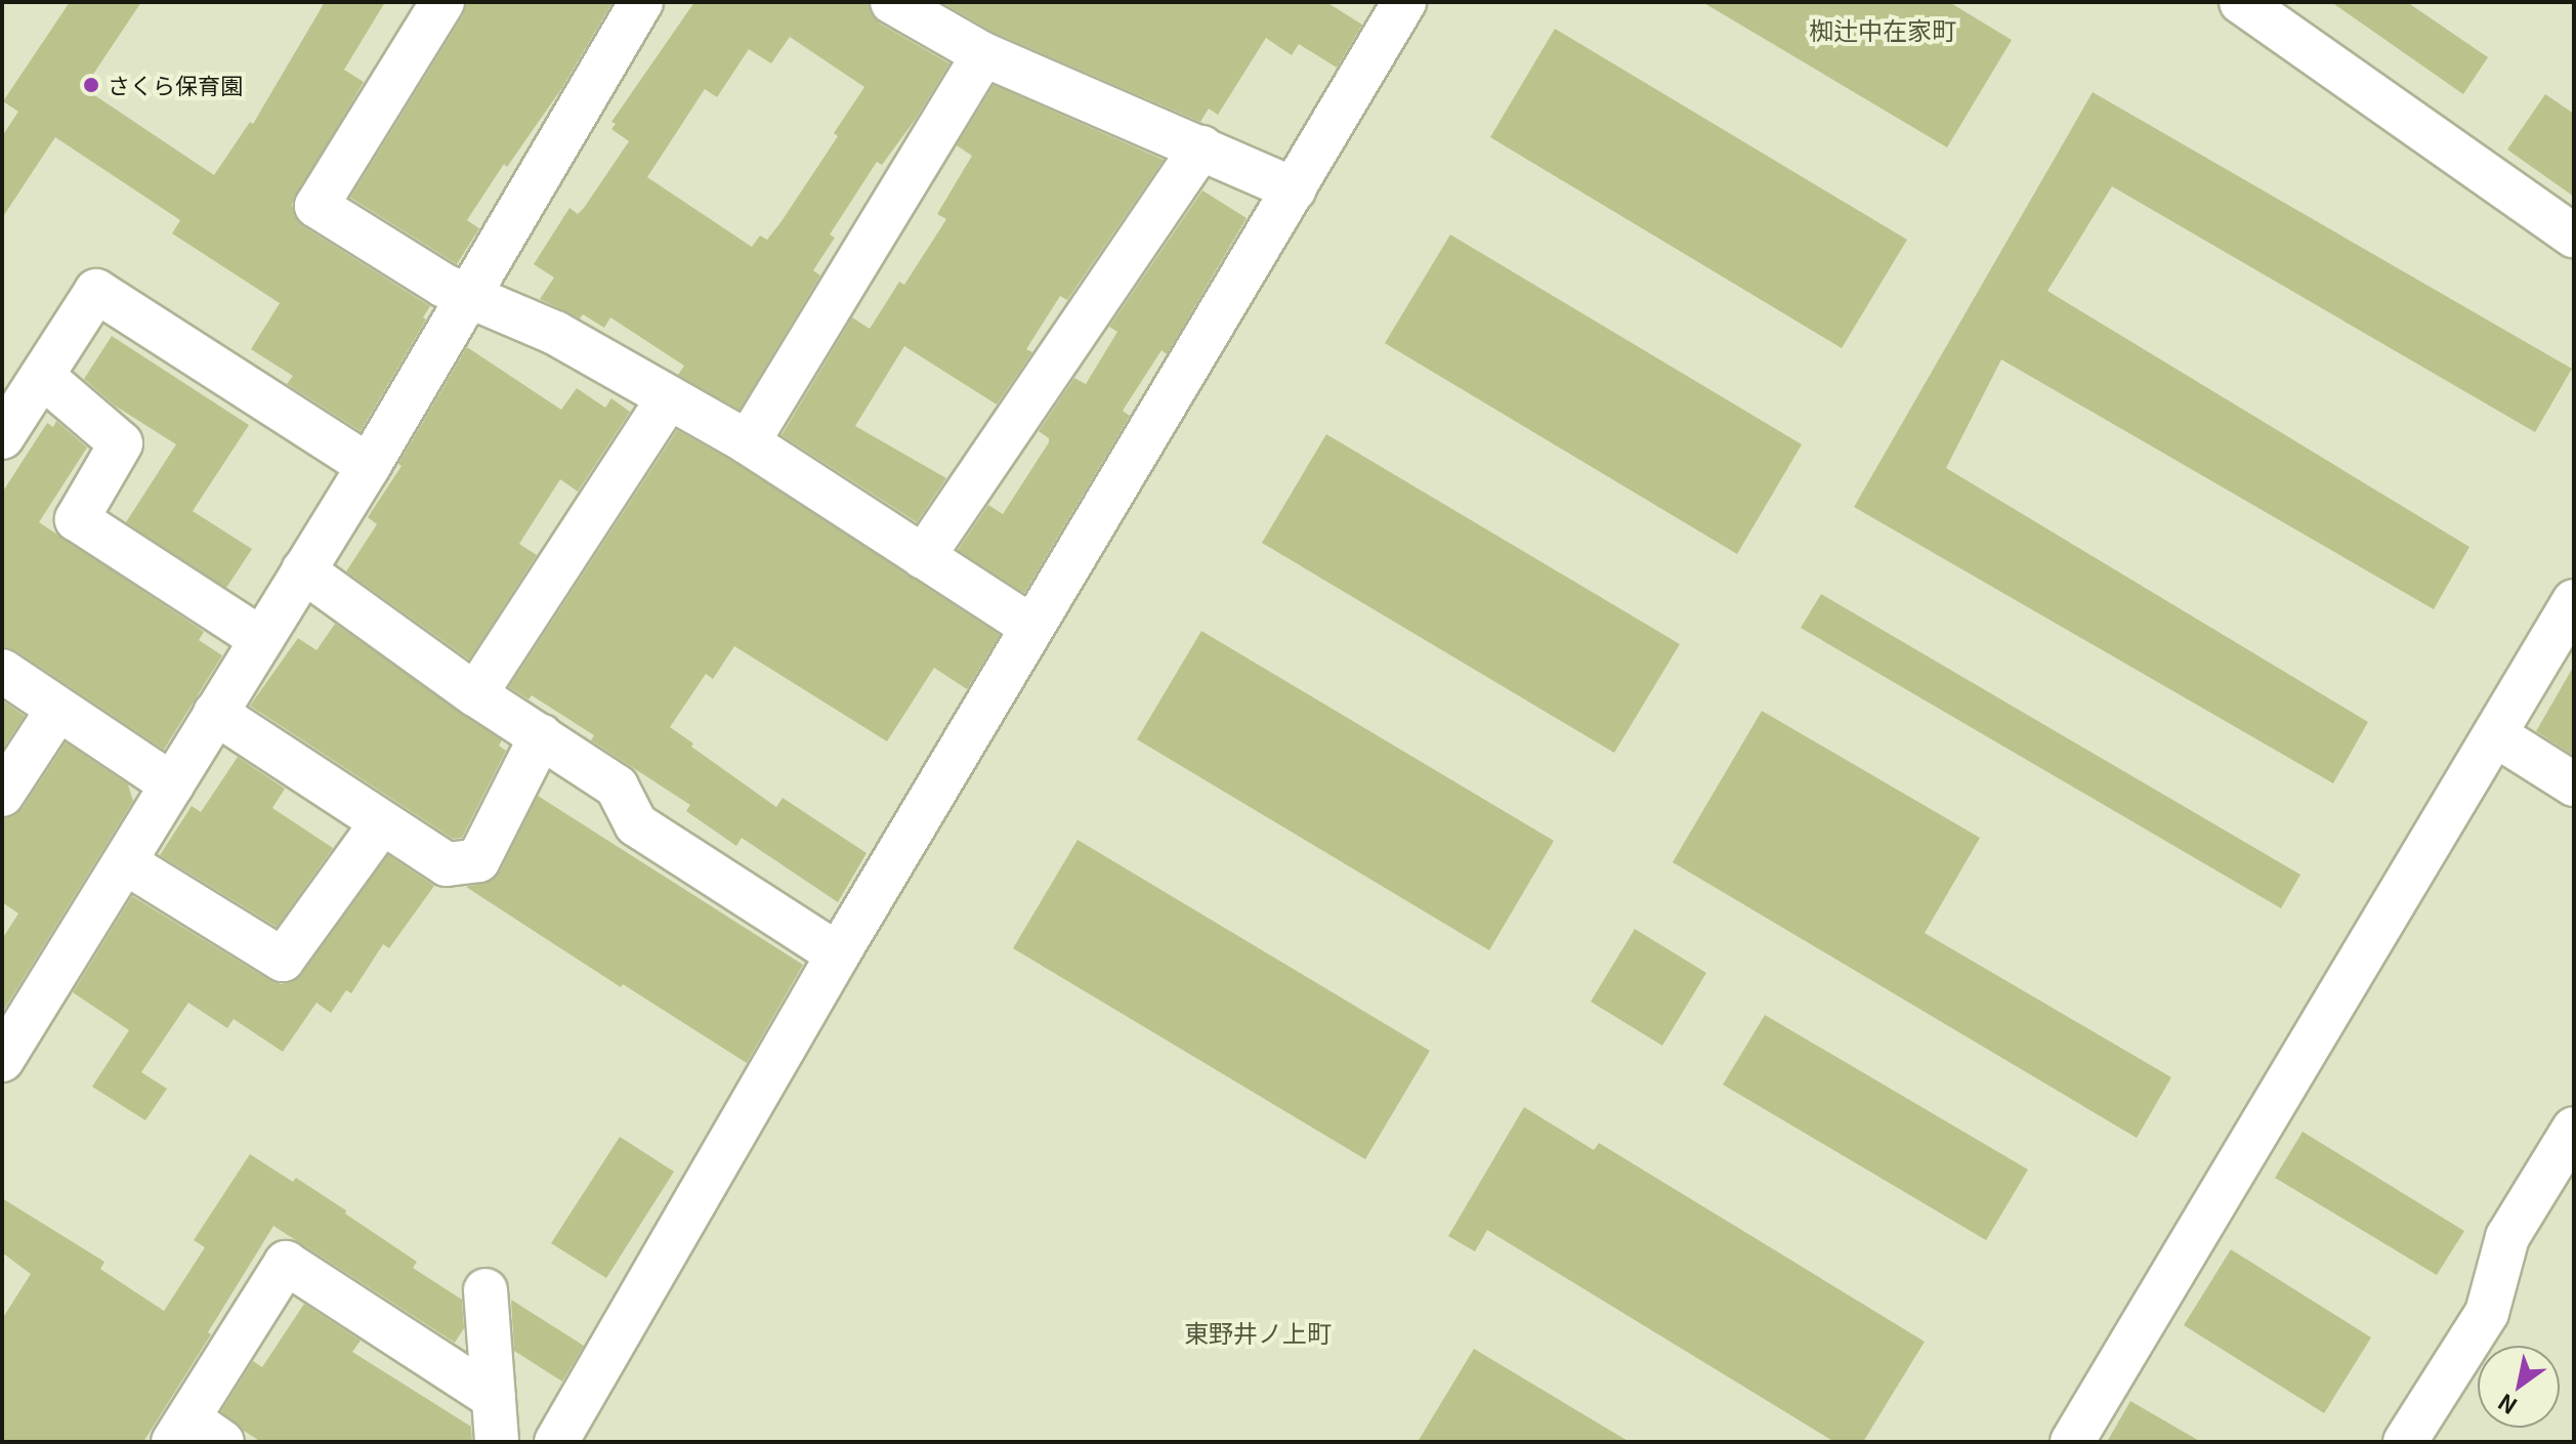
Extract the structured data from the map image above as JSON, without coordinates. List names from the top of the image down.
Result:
{
  "districts": ["椥辻中在家町", "東野井ノ上町"],
  "places": ["さくら保育園"],
  "north": "bottom left"
}
